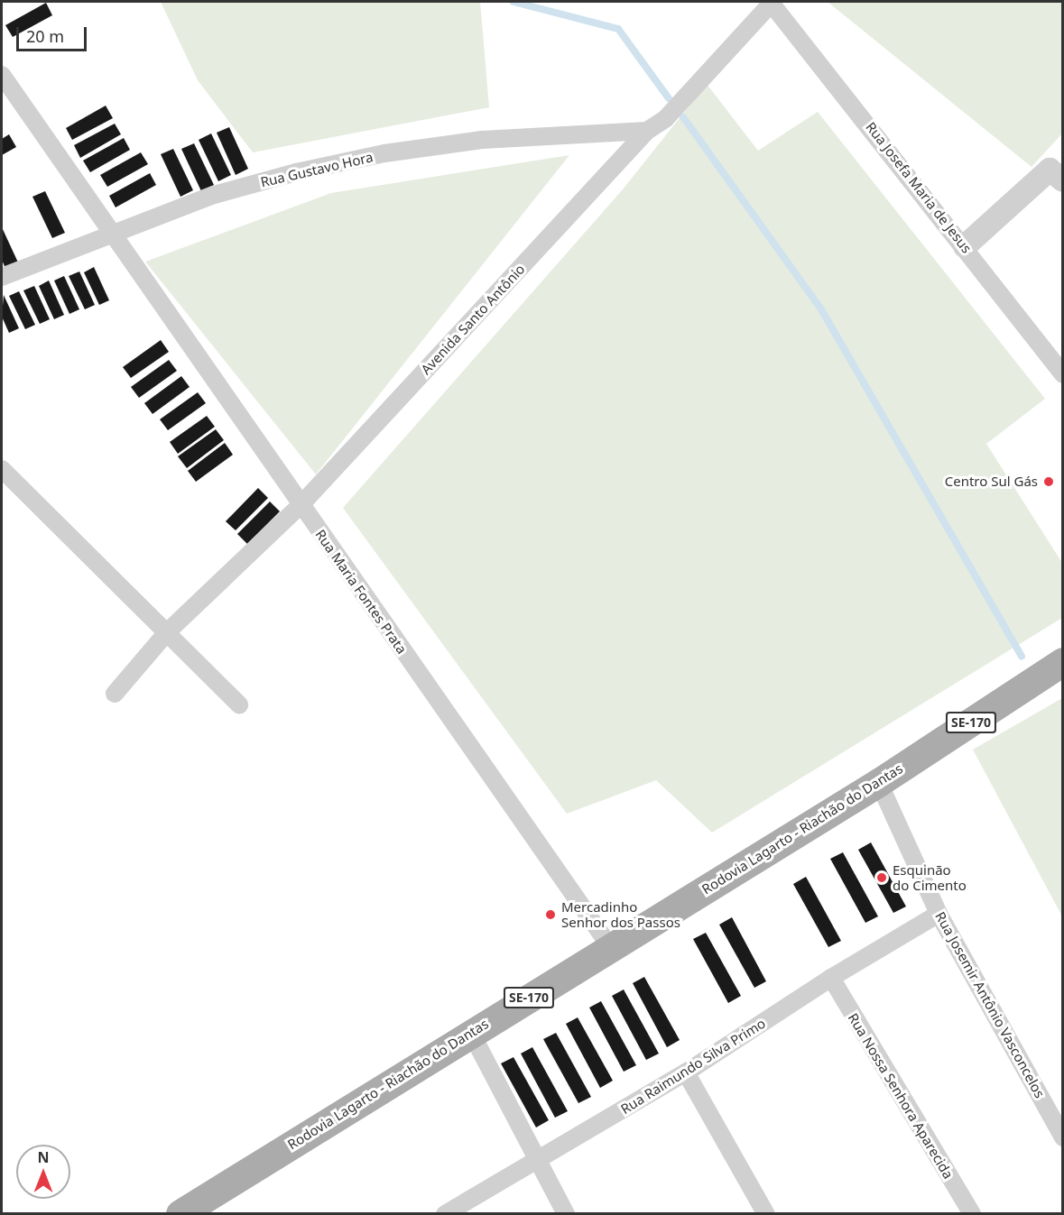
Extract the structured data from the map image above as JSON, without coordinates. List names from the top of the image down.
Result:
{
  "streets": {
    "main road": ["SE-170", "Rodovia Lagarto - Riachão do Dantas"],
    "street": [
      "Rua Gustavo Hora",
      "Rua Josefa Maria de Jesus",
      "Avenida Santo Antônio",
      "Rua Maria Fontes Prata",
      "Rua Josemir Antônio Vasconcelos",
      "Rua Raimundo Silva Primo",
      "Rua Nossa Senhora Aparecida"
    ]
  },
  "crossings": [
    ["Rua Gustavo Hora", "Avenida Santo Antônio"],
    ["Rua Gustavo Hora", "Rua Maria Fontes Prata"],
    ["Rua Josefa Maria de Jesus", "Avenida Santo Antônio"],
    ["Avenida Santo Antônio", "Rua Maria Fontes Prata"],
    ["Rua Maria Fontes Prata", "Rodovia Lagarto - Riachão do Dantas"],
    ["Rodovia Lagarto - Riachão do Dantas", "Rua Josemir Antônio Vasconcelos"],
    ["Rua Josemir Antônio Vasconcelos", "Rua Raimundo Silva Primo"],
    ["Rua Raimundo Silva Primo", "Rua Nossa Senhora Aparecida"]
  ],
  "places": ["Centro Sul Gás", "Esquinão do Cimento", "Mercadinho Senhor dos Passos"],
  "scale_bar": "20 m",
  "north": "top"
}
